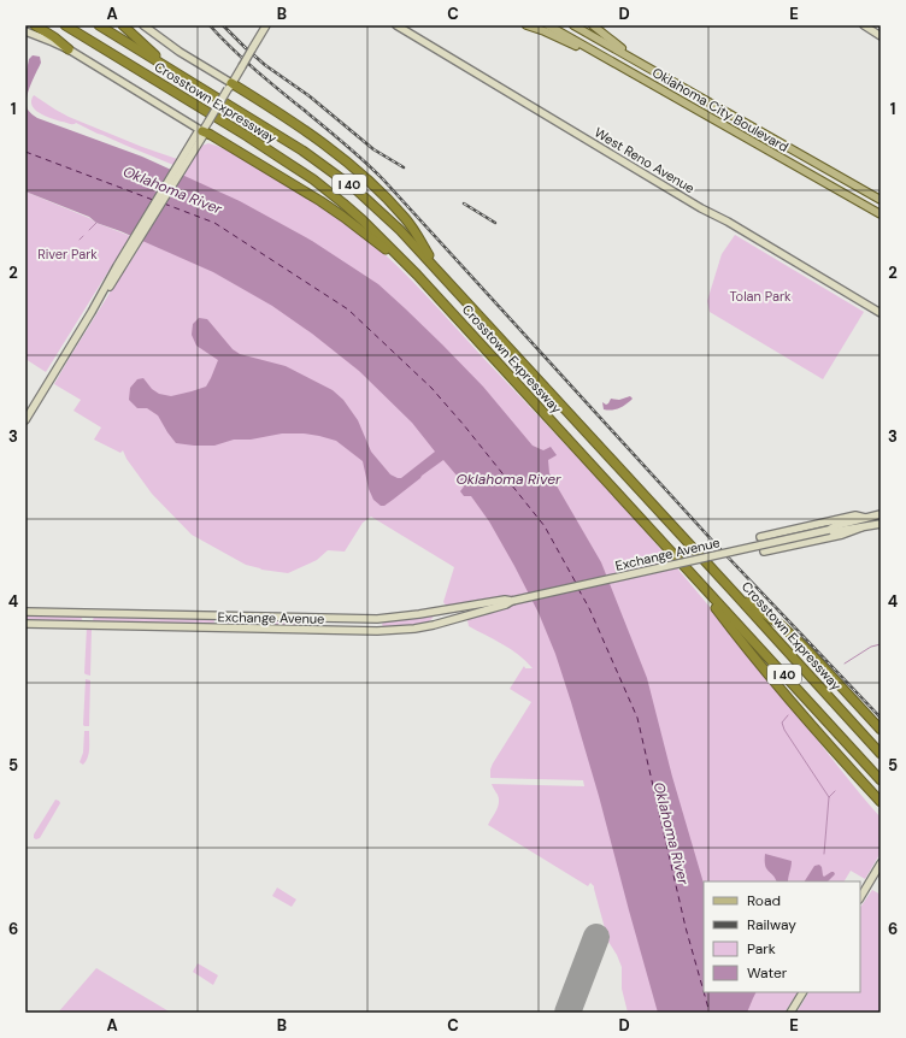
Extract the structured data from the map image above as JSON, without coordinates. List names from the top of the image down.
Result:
{
  "streets": {
    "highway": ["Crosstown Expressway", "I 40"],
    "main road": ["Oklahoma City Boulevard", "West Reno Avenue", "Exchange Avenue"]
  },
  "water": ["Oklahoma River"],
  "parks": ["River Park", "Tolan Park"],
  "legend": [
    "Road",
    "Railway",
    "Park",
    "Water"
  ],
  "grid": {
    "columns": [
      "A",
      "B",
      "C",
      "D",
      "E"
    ],
    "rows": [
      "1",
      "2",
      "3",
      "4",
      "5",
      "6"
    ]
  }
}
